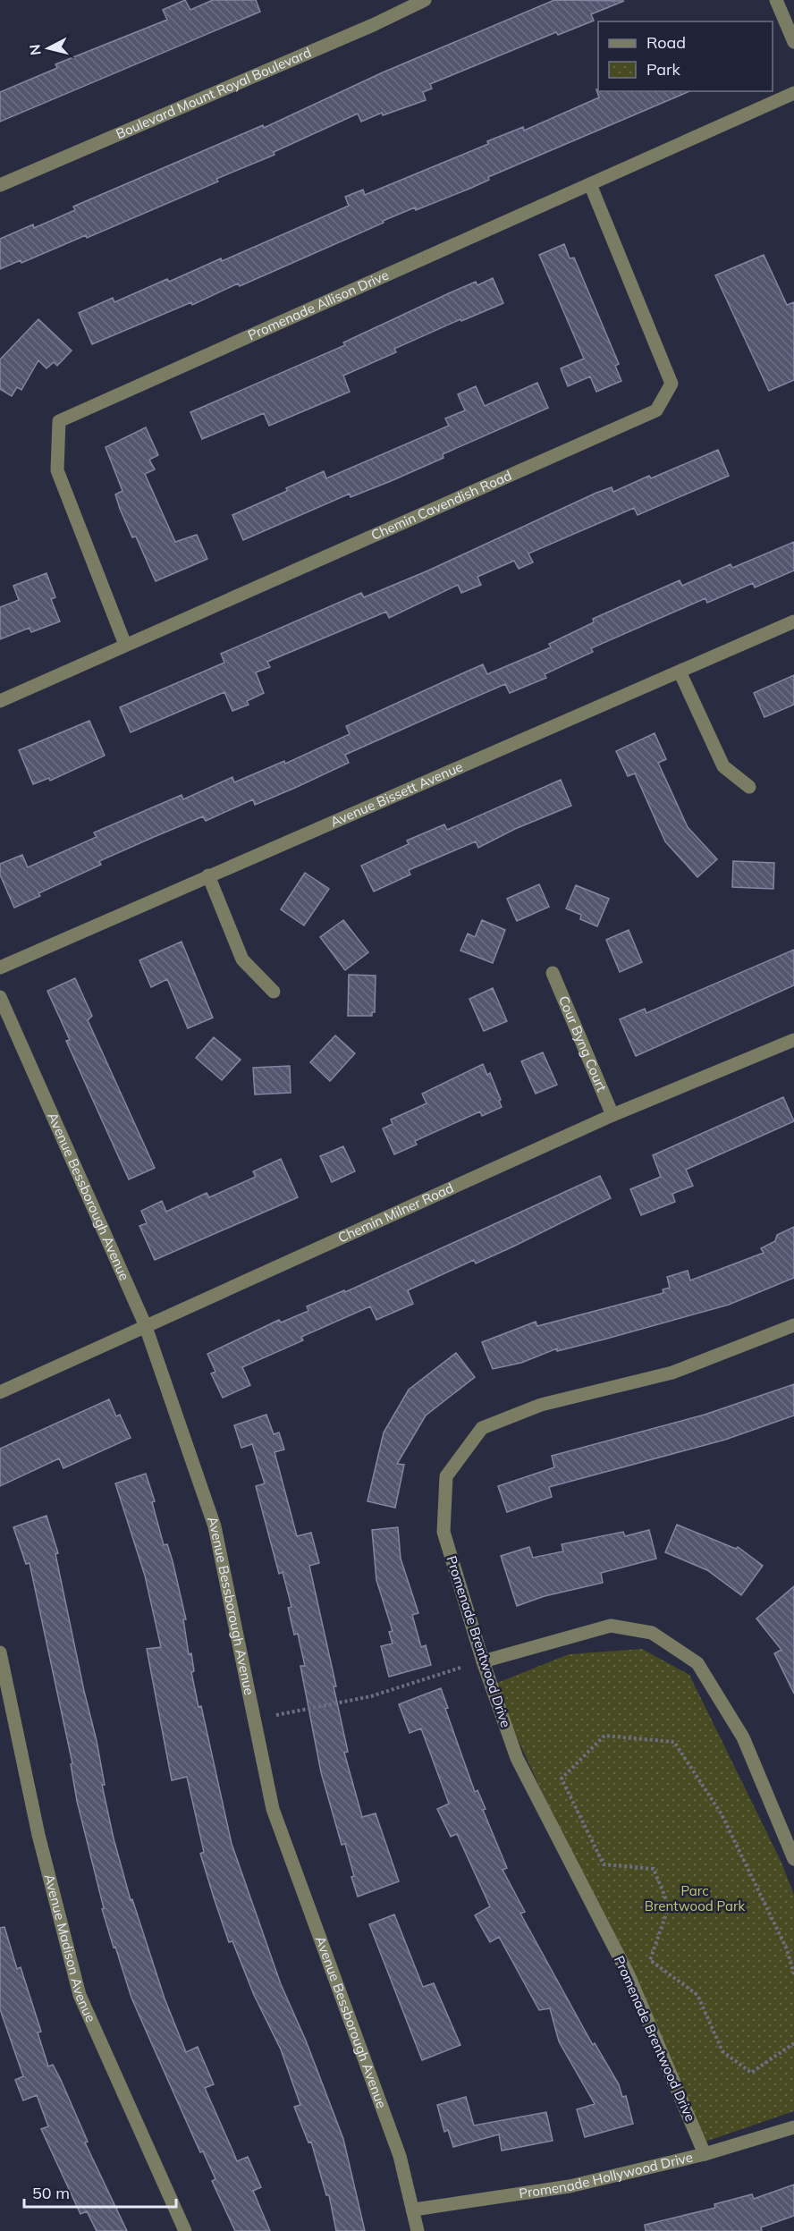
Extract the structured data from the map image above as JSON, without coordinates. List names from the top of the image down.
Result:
{
  "streets": {
    "street": [
      "Boulevard Mount Royal Boulevard",
      "Promenade Allison Drive",
      "Chemin Cavendish Road",
      "Avenue Bissett Avenue",
      "Cour Byng Court",
      "Avenue Bessborough Avenue",
      "Chemin Milner Road",
      "Promenade Brentwood Drive",
      "Avenue Madison Avenue",
      "Promenade Hollywood Drive"
    ]
  },
  "crossings": [
    ["Promenade Allison Drive", "Chemin Cavendish Road"],
    ["Cour Byng Court", "Chemin Milner Road"],
    ["Avenue Bessborough Avenue", "Chemin Milner Road"],
    ["Avenue Bessborough Avenue", "Promenade Hollywood Drive"],
    ["Promenade Brentwood Drive", "Promenade Hollywood Drive"]
  ],
  "parks": ["Parc Brentwood Park"],
  "legend": ["Road", "Park"],
  "scale_bar": "50 m",
  "north": "left"
}
